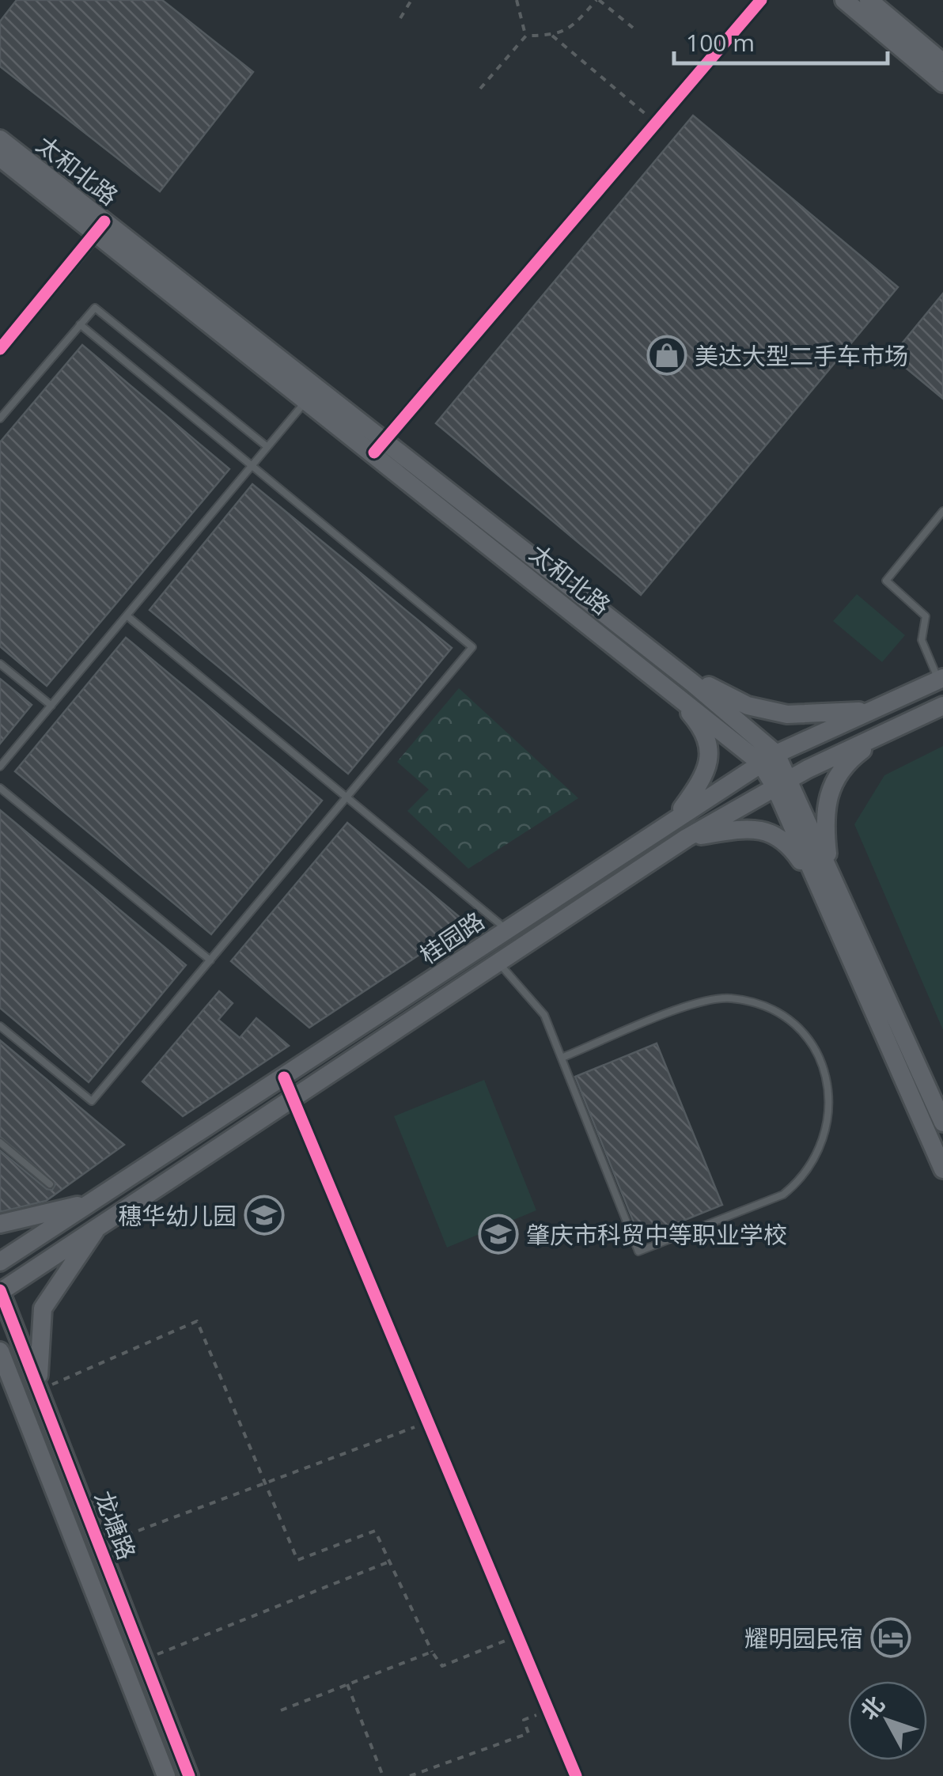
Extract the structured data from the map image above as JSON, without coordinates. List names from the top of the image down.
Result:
{
  "streets": {
    "main road": ["太和北路", "桂园路", "龙塘路"]
  },
  "crossings": [
    ["太和北路", "桂园路"]
  ],
  "places": {
    "shop": ["美达大型二手车市场"],
    "school or university": ["穗华幼儿园", "肇庆市科贸中等职业学校"],
    "hotel": ["耀明园民宿"]
  },
  "scale_bar": "100 m",
  "north": "top left"
}
